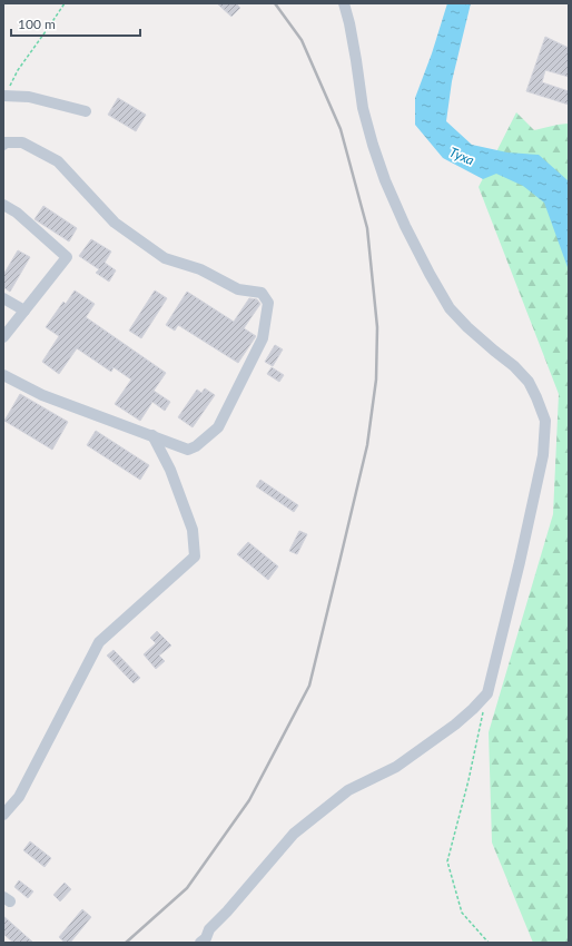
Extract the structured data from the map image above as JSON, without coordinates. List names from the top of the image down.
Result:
{
  "water": ["Туха"],
  "scale_bar": "100 m"
}
